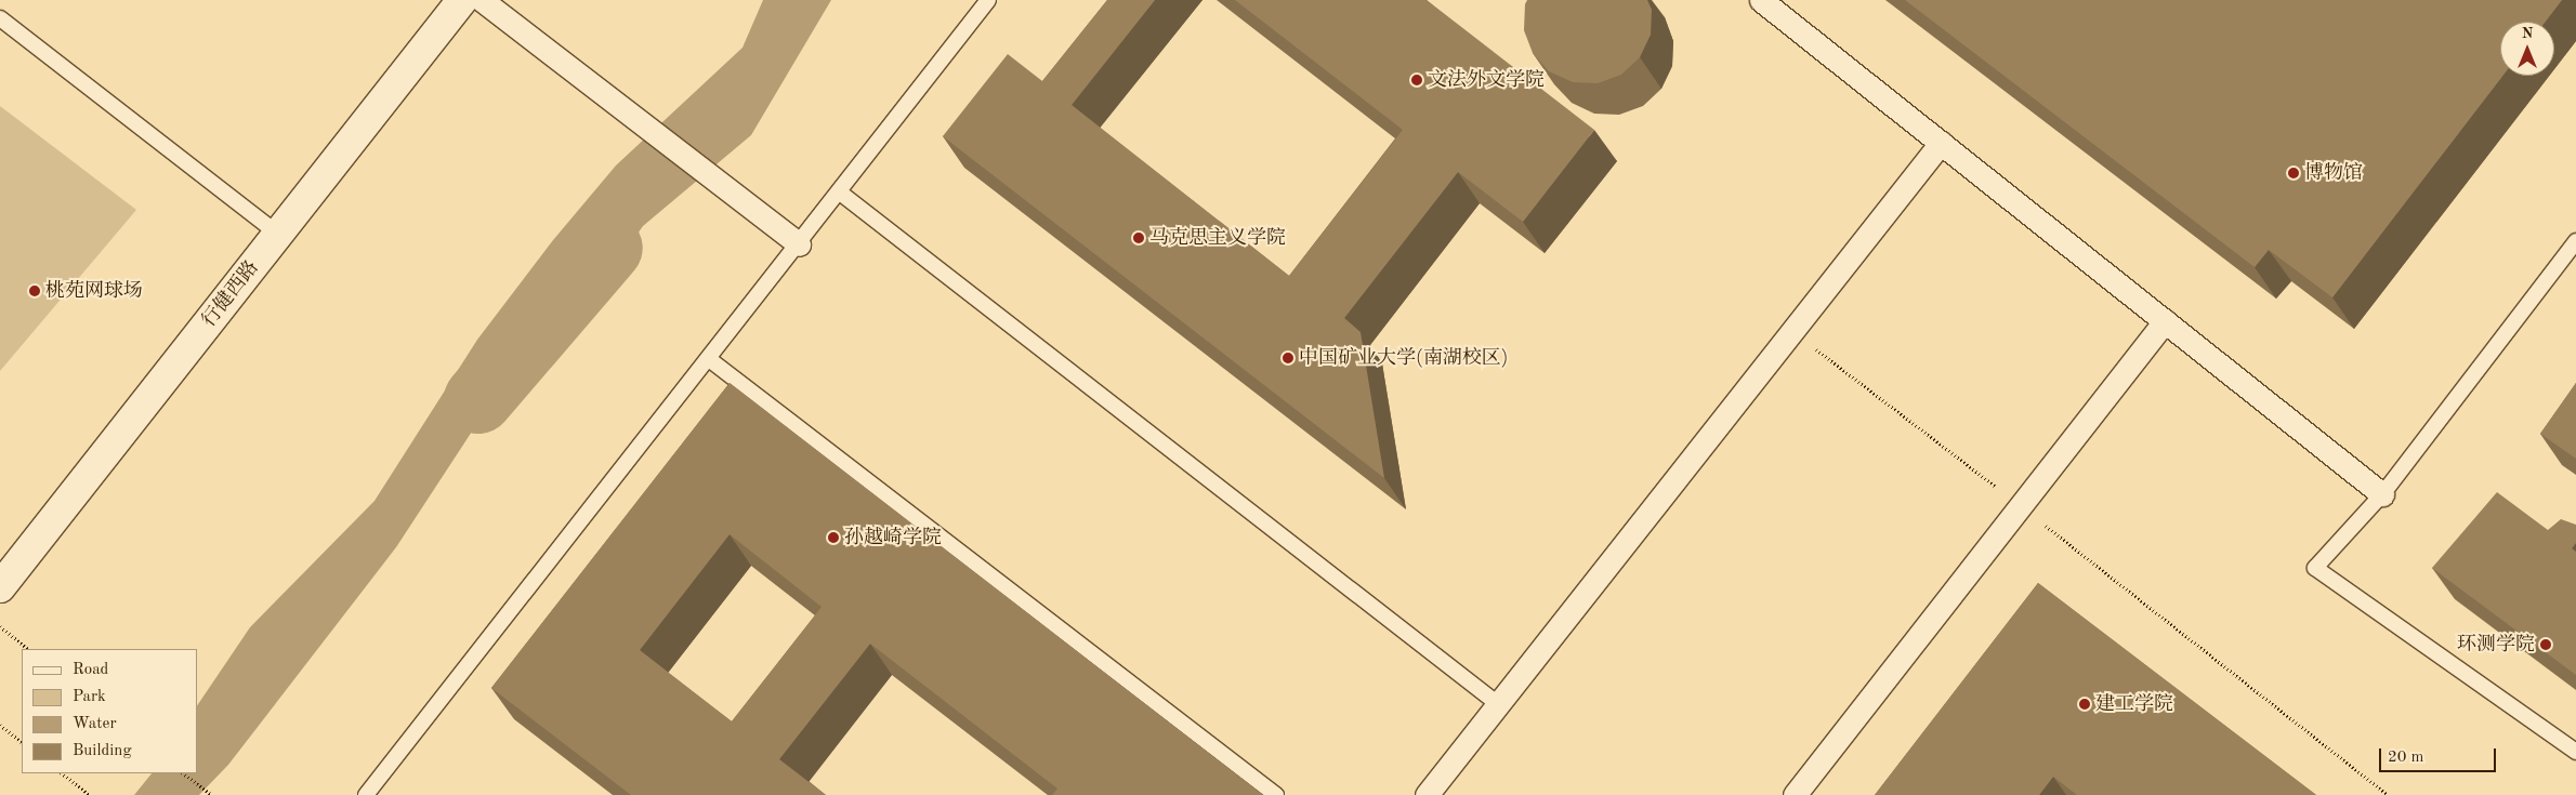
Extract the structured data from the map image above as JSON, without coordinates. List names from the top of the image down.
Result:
{
  "streets": {
    "street": ["行健西路"]
  },
  "places": [
    "文法外文学院",
    "博物馆",
    "马克思主义学院",
    "桃苑网球场",
    "中国矿业大学(南湖校区)",
    "孙越崎学院",
    "环测学院",
    "建工学院"
  ],
  "legend": [
    "Road",
    "Park",
    "Water",
    "Building"
  ],
  "scale_bar": "20 m",
  "north": "top"
}
